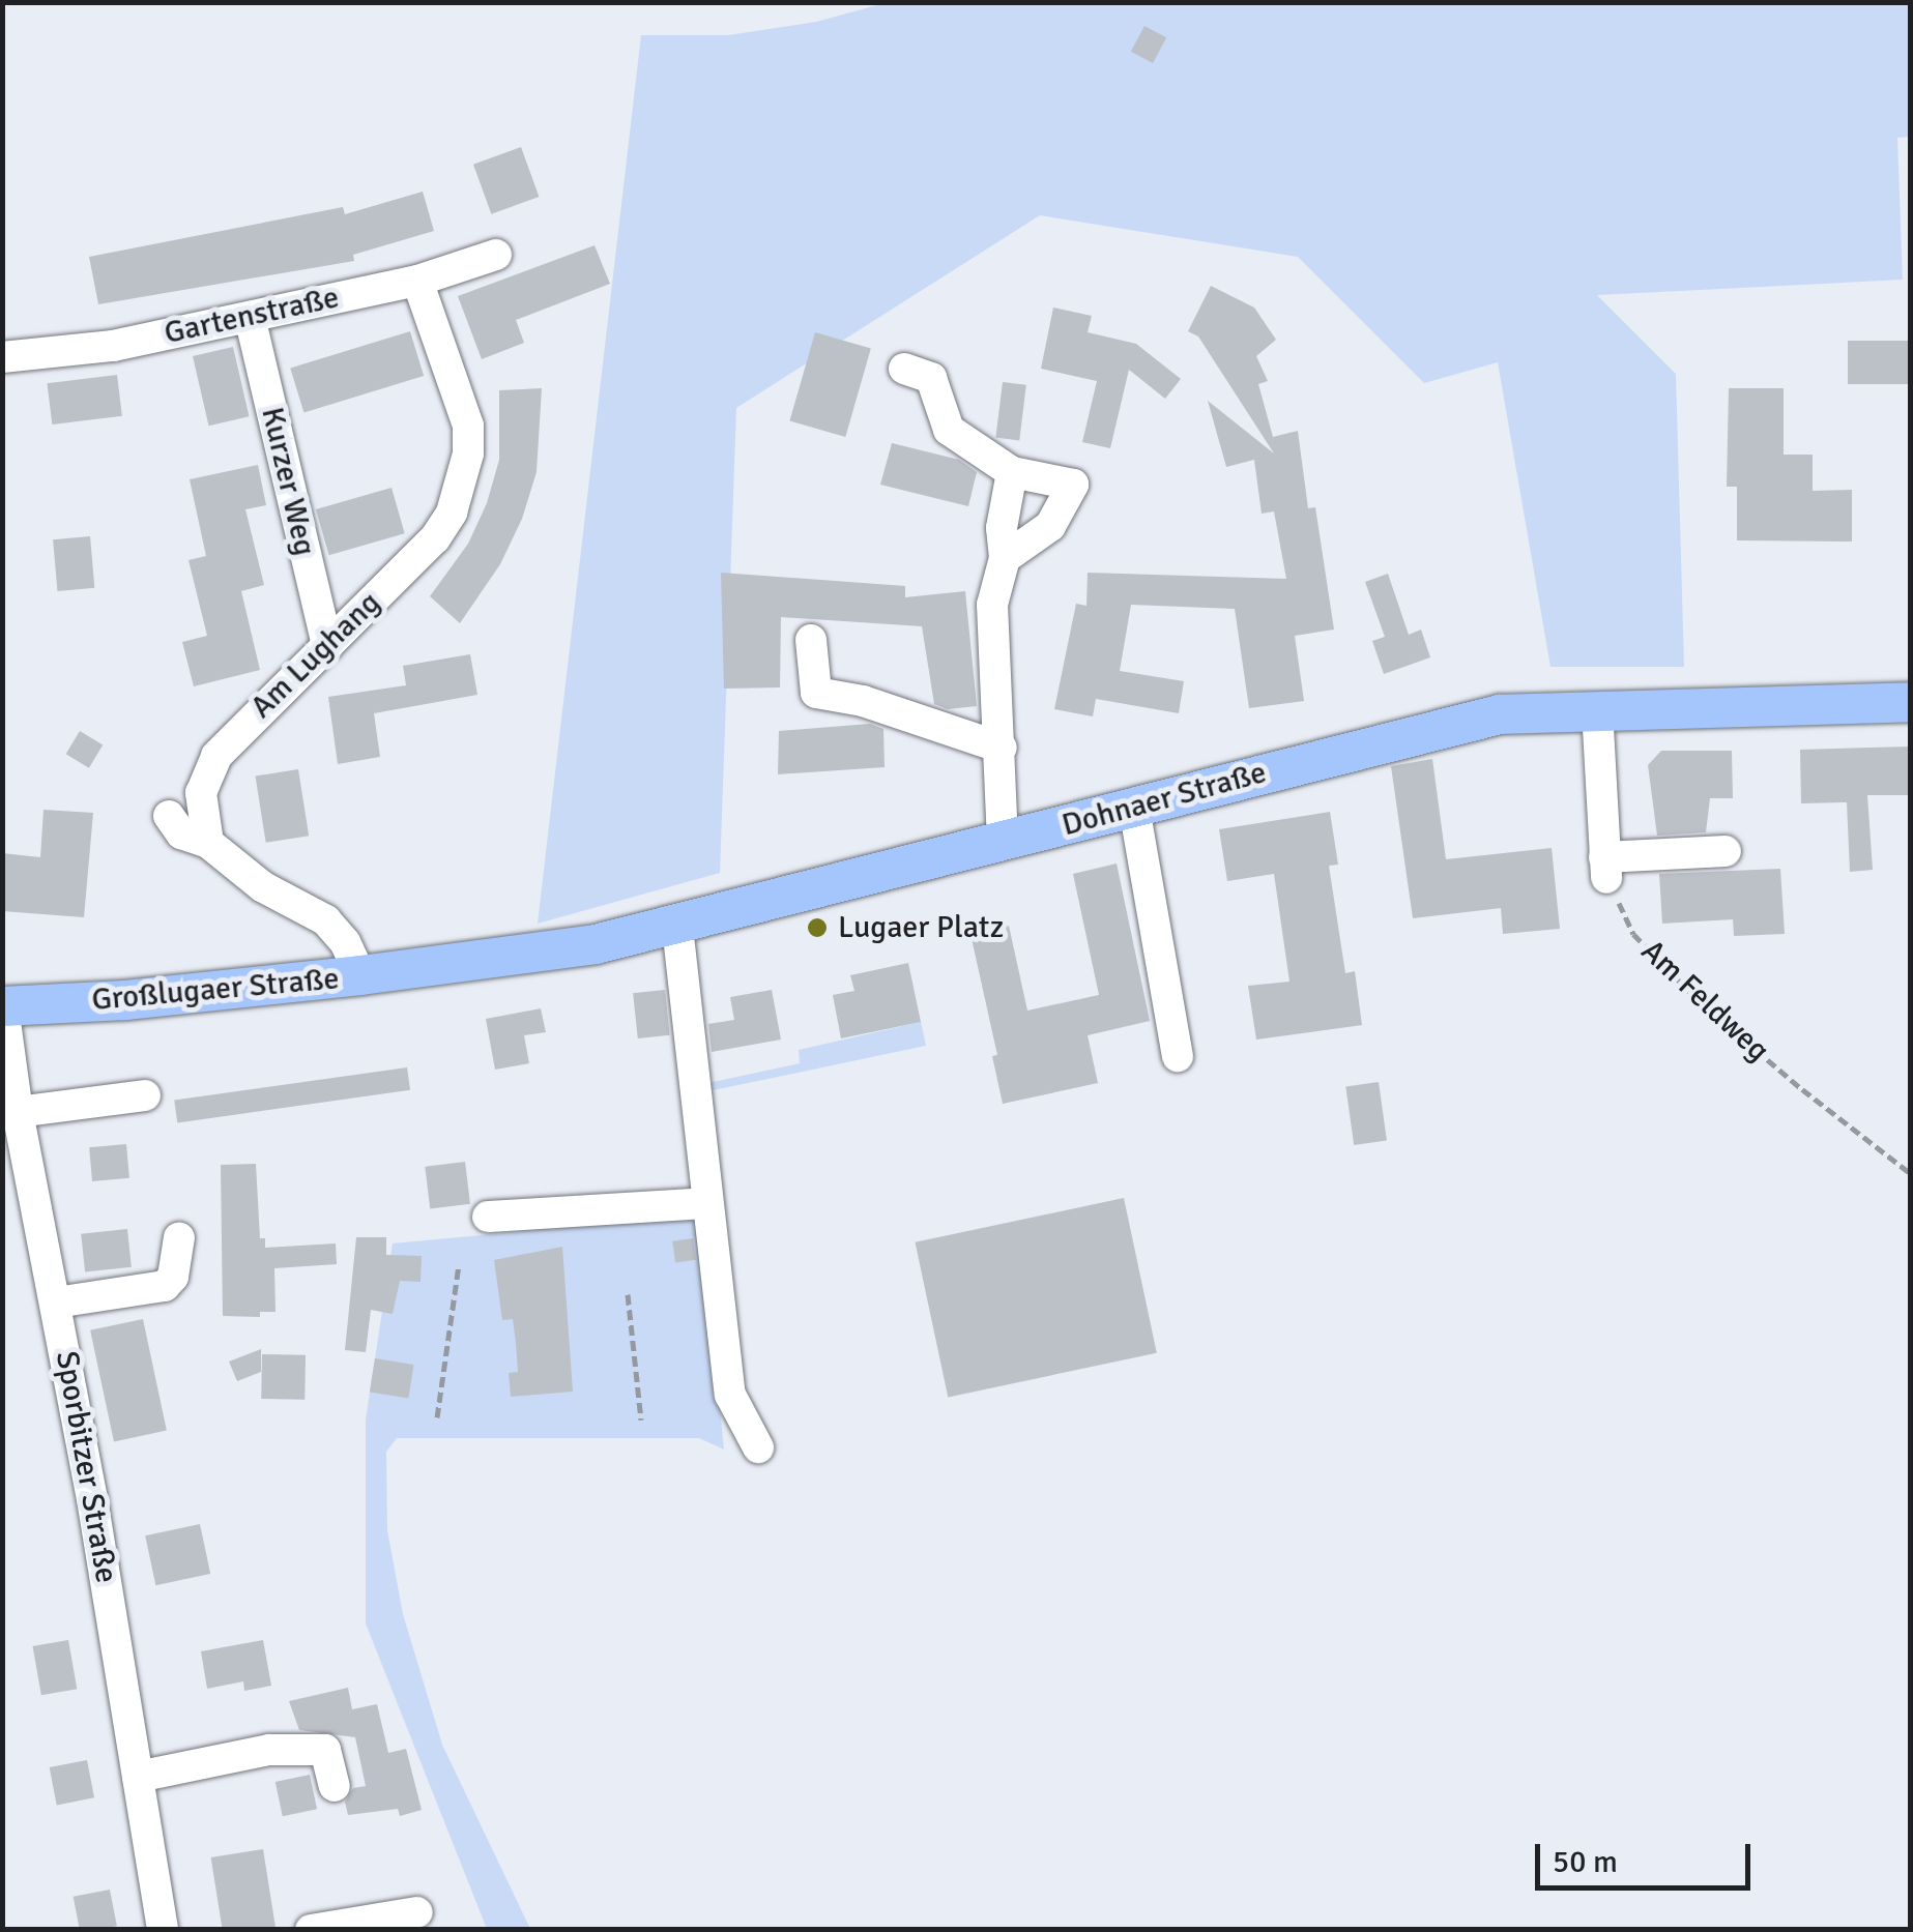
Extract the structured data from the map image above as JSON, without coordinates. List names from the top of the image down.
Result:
{
  "streets": {
    "main road": ["Dohnaer Straße", "Großlugaer Straße"],
    "street": [
      "Gartenstraße",
      "Kurzer Weg",
      "Am Lughang",
      "Sporbitzer Straße"
    ],
    "path": ["Am Feldweg"]
  },
  "crossings": [
    ["Gartenstraße", "Kurzer Weg"],
    ["Gartenstraße", "Am Lughang"],
    ["Kurzer Weg", "Am Lughang"],
    ["Dohnaer Straße", "Großlugaer Straße"],
    ["Großlugaer Straße", "Sporbitzer Straße"]
  ],
  "places": ["Lugaer Platz"],
  "scale_bar": "50 m"
}
